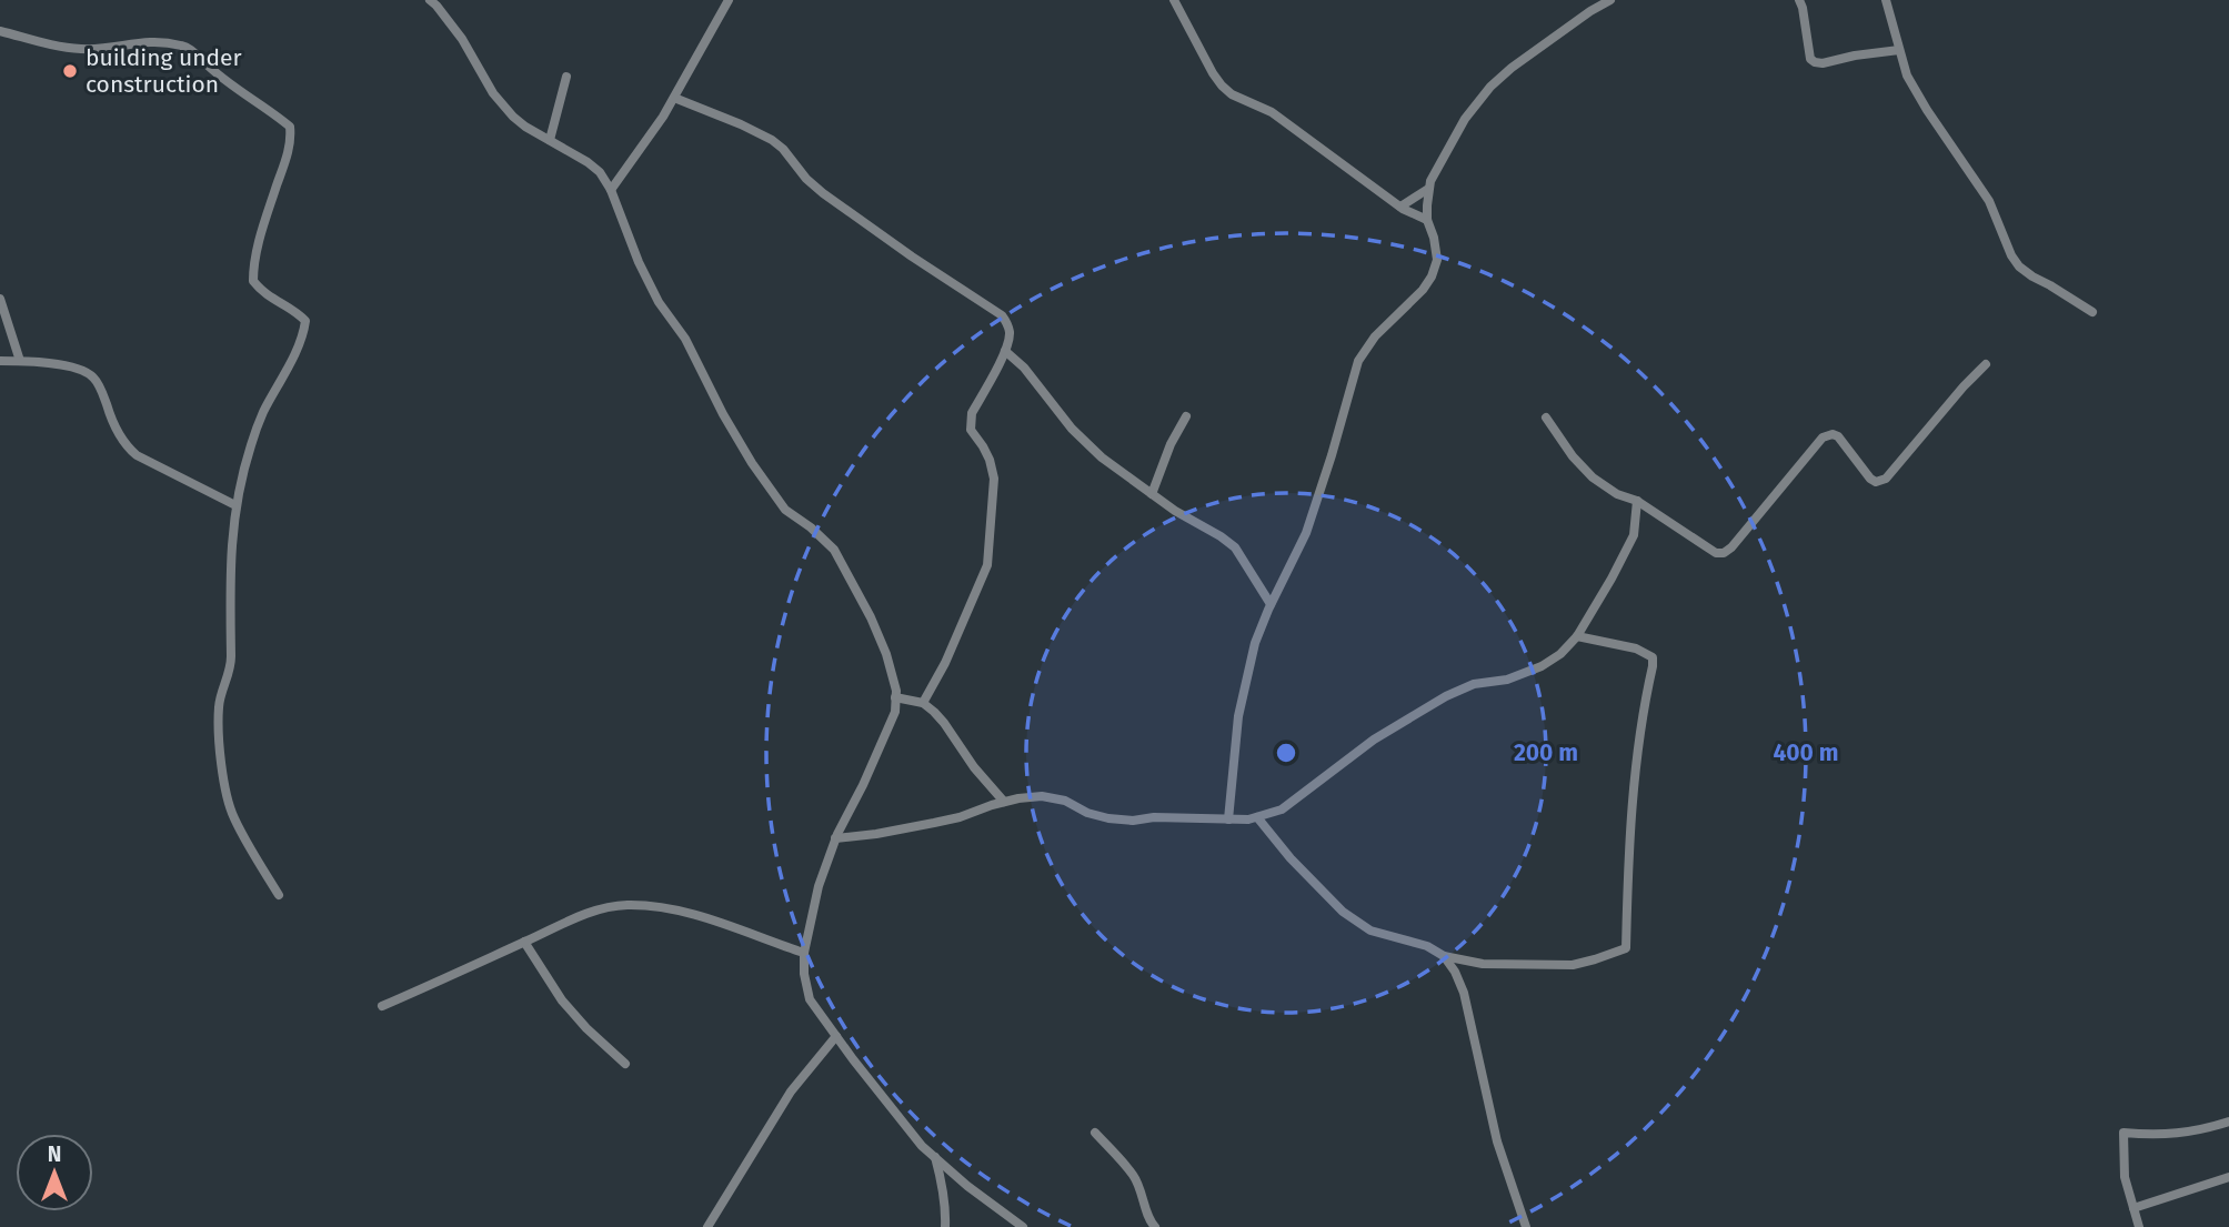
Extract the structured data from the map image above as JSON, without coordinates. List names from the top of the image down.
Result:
{
  "places": ["building under construction"],
  "north": "top",
  "rings": ["200 m", "400 m"]
}
